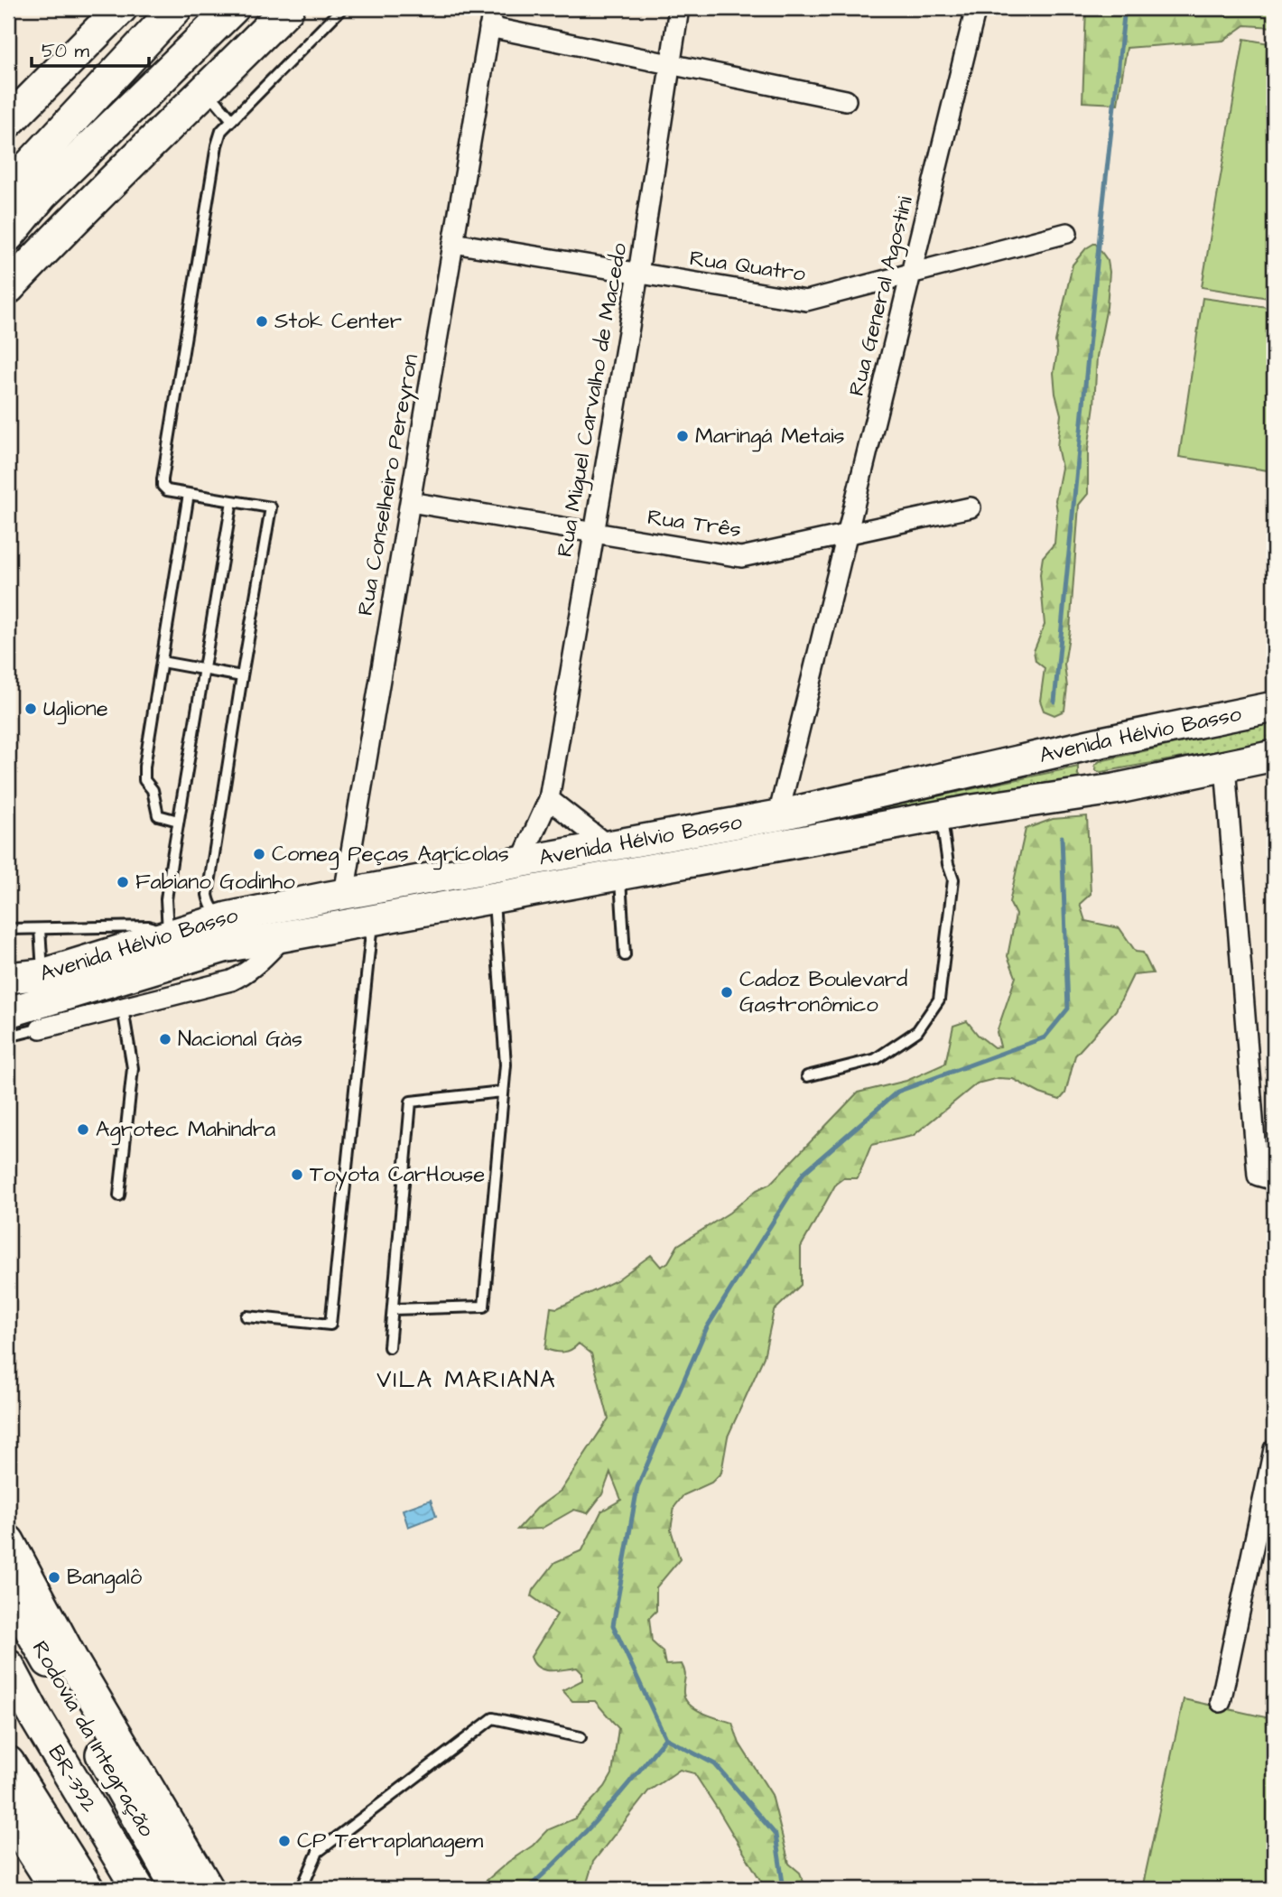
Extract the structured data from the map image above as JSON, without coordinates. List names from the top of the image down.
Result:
{
  "streets": {
    "highway": ["Rodovia da Integração", "BR-392"],
    "main road": ["Avenida Hélvio Basso"],
    "street": [
      "Rua Quatro",
      "Rua General Agostini",
      "Rua Miguel Carvalho de Macedo",
      "Rua Conselheiro Pereyron",
      "Rua Três"
    ]
  },
  "crossings": [
    ["Rua Quatro", "Rua General Agostini"],
    ["Rua Quatro", "Rua Miguel Carvalho de Macedo"],
    ["Rua Quatro", "Rua Conselheiro Pereyron"],
    ["Rua General Agostini", "Rua Três"],
    ["Rua General Agostini", "Avenida Hélvio Basso"],
    ["Rua Miguel Carvalho de Macedo", "Rua Três"],
    ["Rua Miguel Carvalho de Macedo", "Avenida Hélvio Basso"],
    ["Rua Conselheiro Pereyron", "Rua Três"],
    ["Rua Conselheiro Pereyron", "Avenida Hélvio Basso"]
  ],
  "districts": ["VILA MARIANA"],
  "places": [
    "Stok Center",
    "Maringá Metais",
    "Uglione",
    "Comeg Peças Agrícolas",
    "Fabiano Godinho",
    "Cadoz Boulevard Gastronômico",
    "Nacional Gàs",
    "Agrotec Mahindra",
    "Toyota CarHouse",
    "Bangalô",
    "CP Terraplanagem"
  ],
  "scale_bar": "50 m"
}
